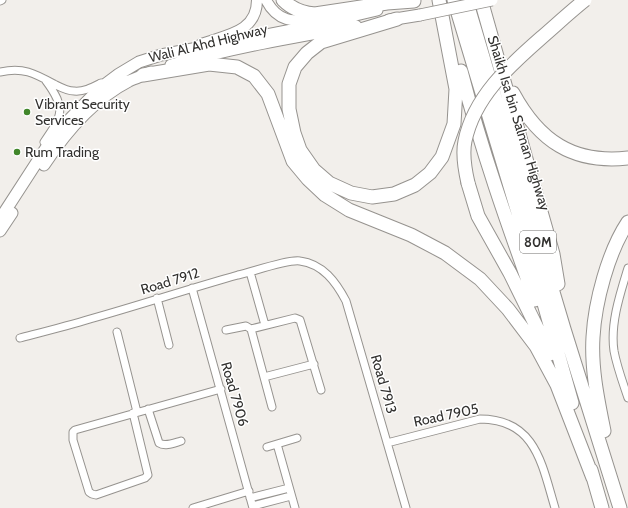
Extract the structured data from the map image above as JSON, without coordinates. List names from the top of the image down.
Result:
{
  "streets": {
    "highway": ["Shaikh Isa bin Salman Highway", "80M"],
    "main road": ["Wali Al Ahd Highway"],
    "street": [
      "Road 7912",
      "Road 7913",
      "Road 7906",
      "Road 7905"
    ]
  },
  "crossings": [
    ["Road 7912", "Road 7913"],
    ["Road 7912", "Road 7906"],
    ["Road 7913", "Road 7905"]
  ],
  "places": ["Vibrant Security Services", "Rum Trading"]
}
